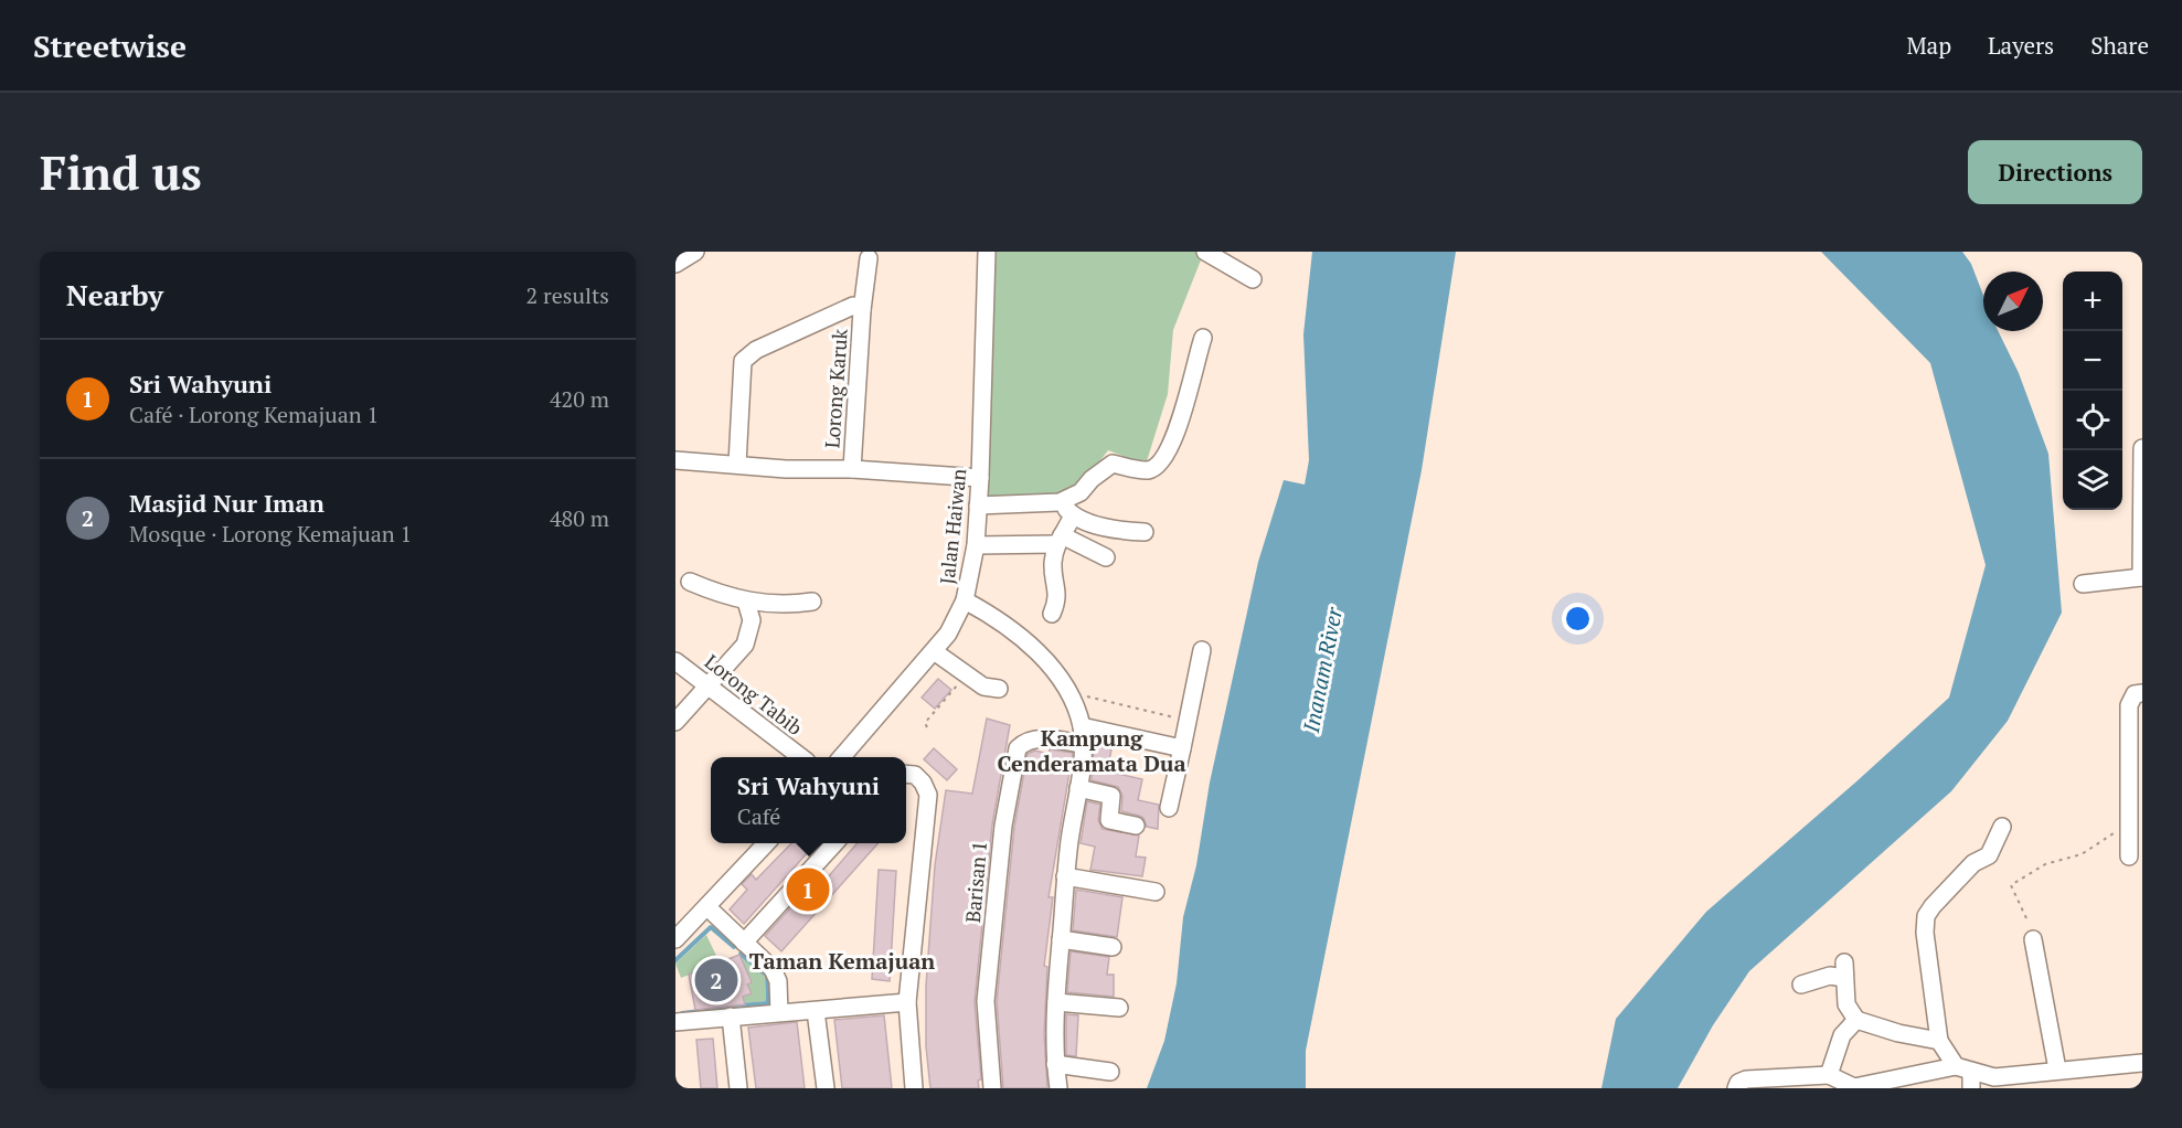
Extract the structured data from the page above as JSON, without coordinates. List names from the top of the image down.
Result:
{
  "streets": {
    "street": [
      "Lorong Karuk",
      "Jalan Haiwan",
      "Lorong Tabib",
      "Barisan 1"
    ]
  },
  "districts": ["Kampung Cenderamata Dua", "Taman Kemajuan"],
  "water": ["Inanam River"],
  "north": "top right",
  "page": {
    "header": "Streetwise",
    "nav": ["Map", "Layers", "Share"],
    "buttons": "Directions",
    "title": "Find us",
    "heading": ["Nearby", "2 results"],
    "map_buttons": ["+", "−"],
    "list": [
      {
        "mark": "1",
        "name": "Sri Wahyuni",
        "note": "Café · Lorong Kemajuan 1",
        "value": "420 m"
      },
      {
        "mark": "2",
        "name": "Masjid Nur Iman",
        "note": "Mosque · Lorong Kemajuan 1",
        "value": "480 m"
      }
    ],
    "popup": ["Sri Wahyuni", "Café"],
    "pins": ["1", "2"]
  }
}
